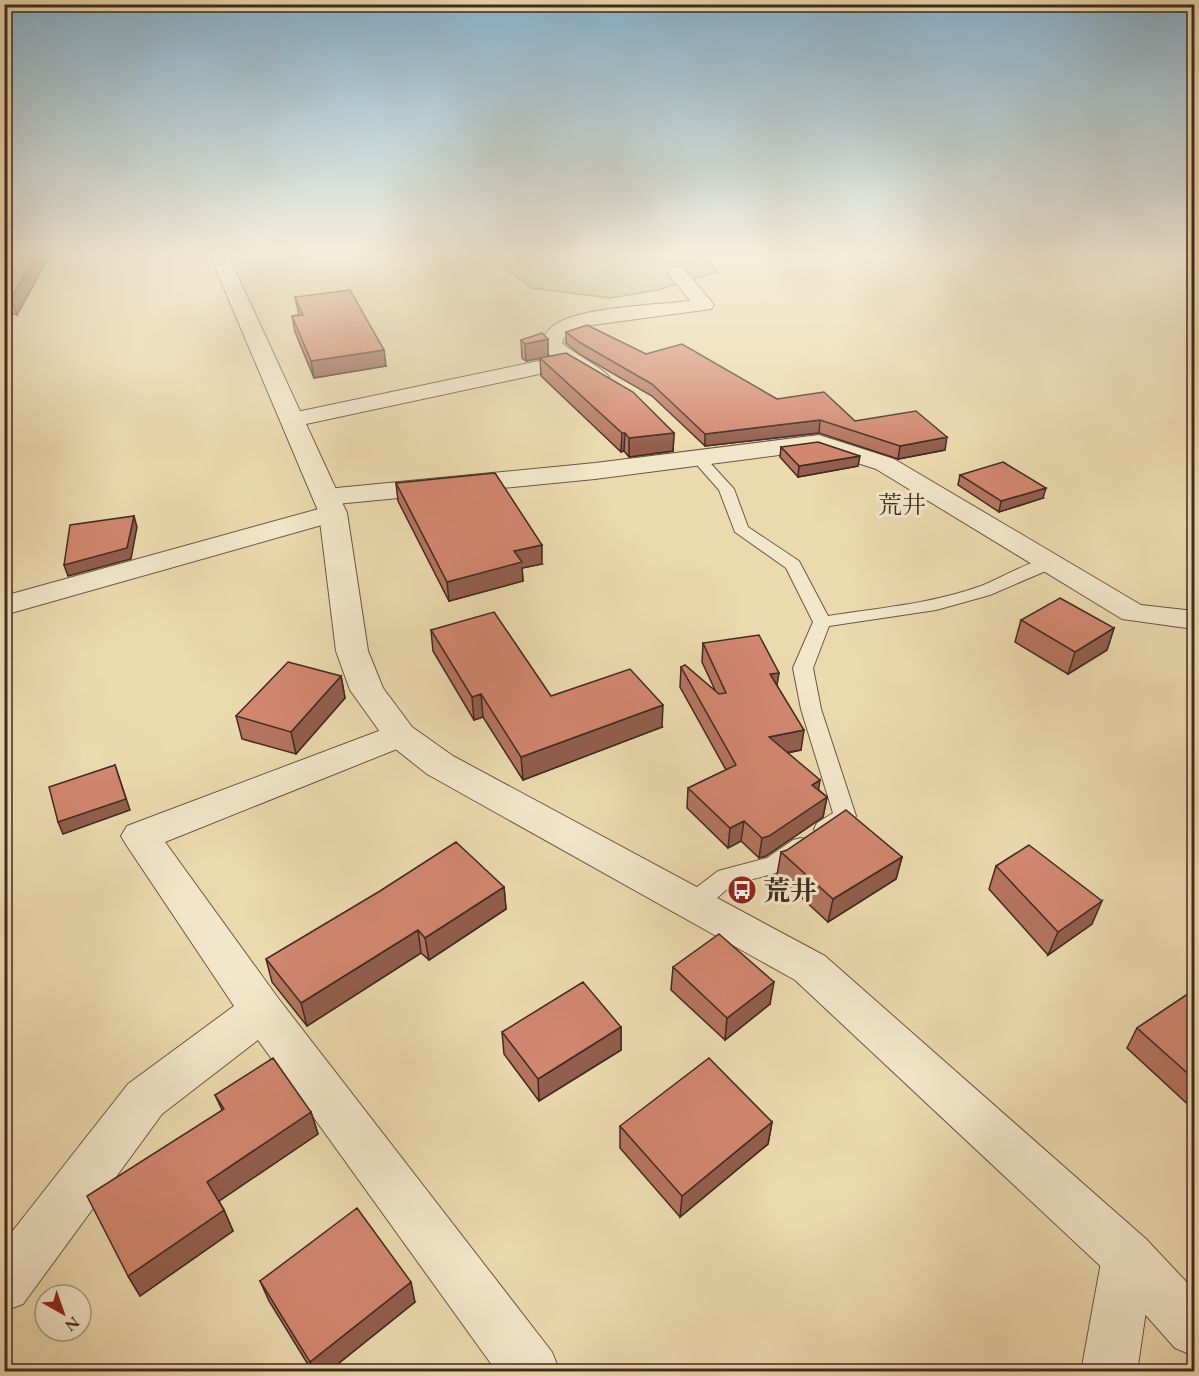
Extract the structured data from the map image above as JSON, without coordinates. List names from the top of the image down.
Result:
{
  "districts": ["荒井"],
  "places": {
    "bus stop": ["荒井"]
  },
  "north": "bottom right"
}
